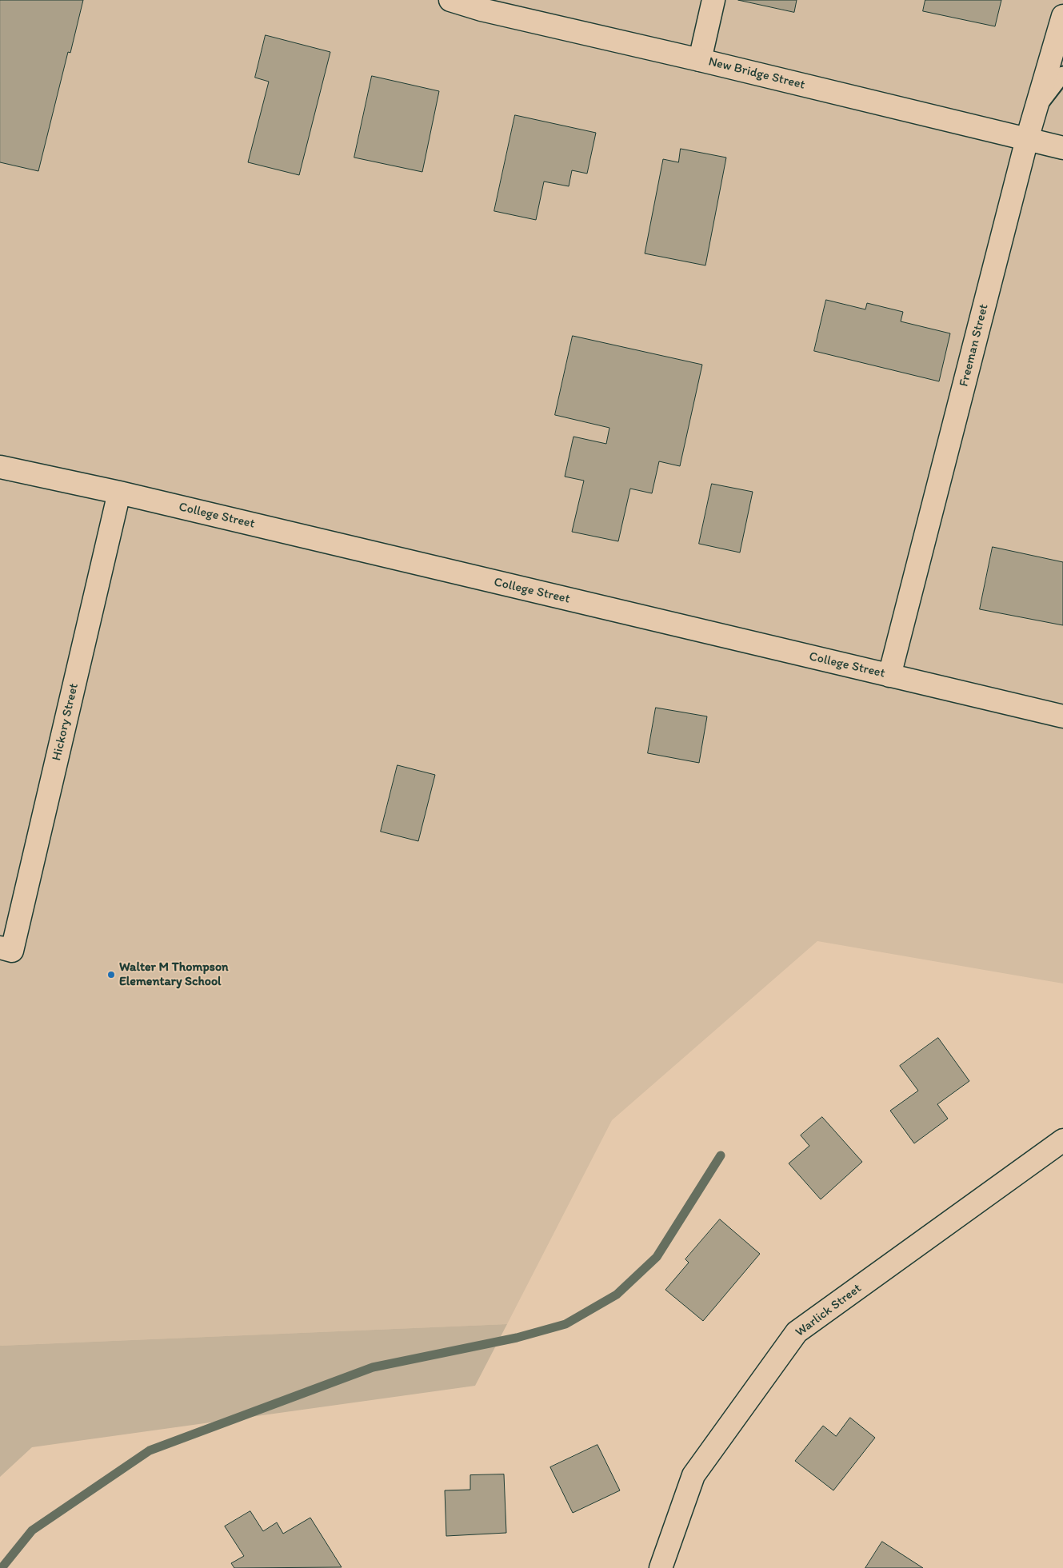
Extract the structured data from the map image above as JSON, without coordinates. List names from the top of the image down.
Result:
{
  "streets": {
    "street": [
      "New Bridge Street",
      "Freeman Street",
      "College Street",
      "Hickory Street",
      "Warlick Street"
    ]
  },
  "crossings": [
    ["New Bridge Street", "Freeman Street"],
    ["Freeman Street", "College Street"],
    ["College Street", "Hickory Street"]
  ],
  "places": ["Walter M Thompson Elementary School"]
}
